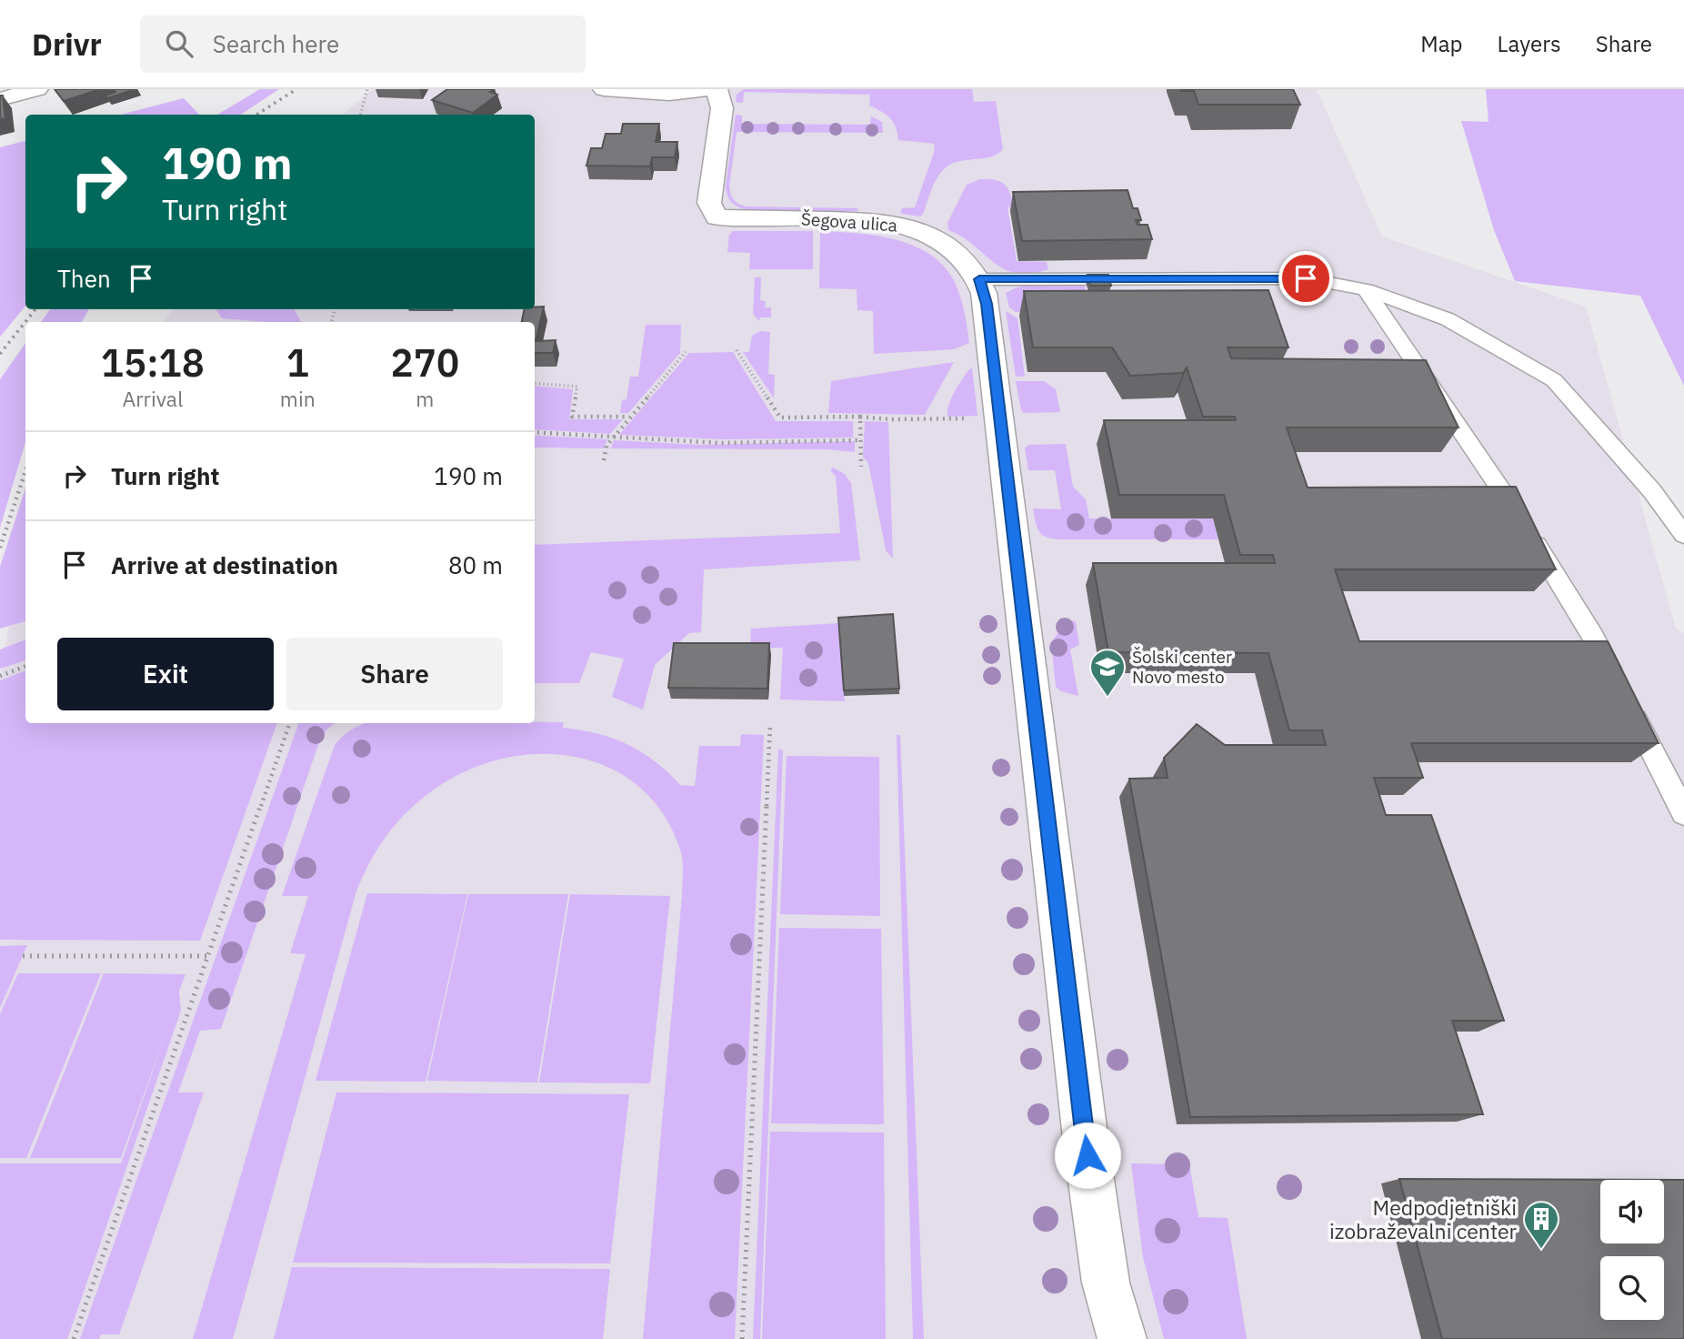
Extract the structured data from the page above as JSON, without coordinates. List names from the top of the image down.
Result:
{
  "streets": {
    "street": ["Šegova ulica"]
  },
  "places": {
    "school or university": ["Šolski center Novo mesto"],
    "building": ["Medpodjetniški izobraževalni center"]
  },
  "page": {
    "header": "Drivr",
    "search": "Search here",
    "nav": ["Map", "Layers", "Share"],
    "turn": ["190 m", "Turn right"],
    "then": "Then",
    "eta": [
      "15:18",
      "Arrival",
      "1",
      "min",
      "270",
      "m"
    ],
    "list": [
      {
        "name": "Turn right",
        "value": "190 m"
      },
      {
        "name": "Arrive at destination",
        "value": "80 m"
      }
    ],
    "buttons": ["Exit", "Share"]
  }
}
